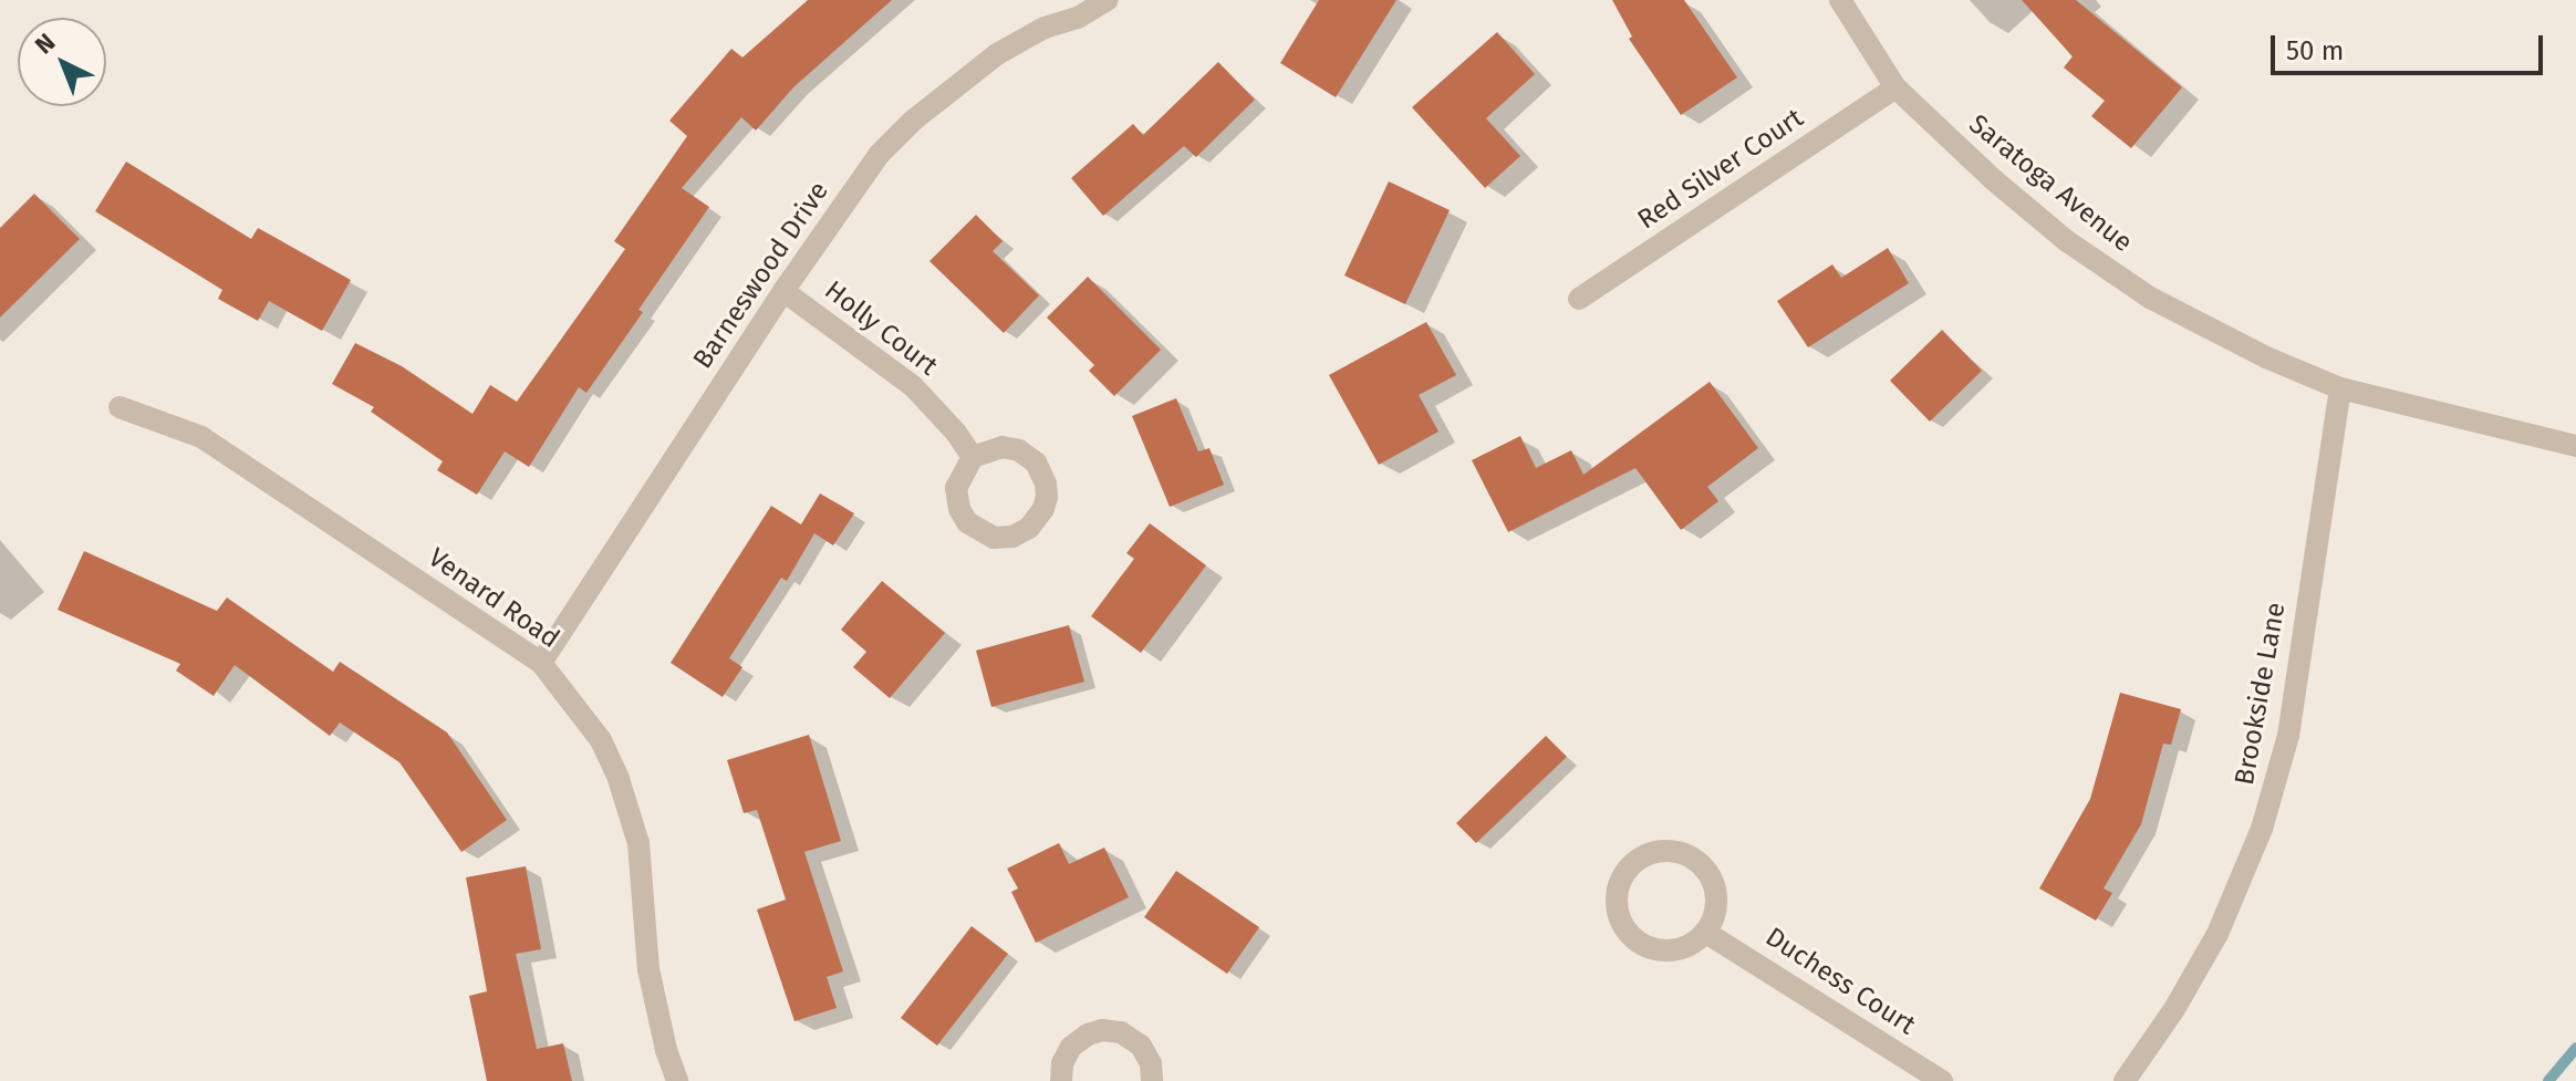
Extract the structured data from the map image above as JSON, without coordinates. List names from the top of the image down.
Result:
{
  "streets": {
    "street": [
      "Red Silver Court",
      "Saratoga Avenue",
      "Barneswood Drive",
      "Holly Court",
      "Venard Road",
      "Brookside Lane",
      "Duchess Court"
    ]
  },
  "crossings": [
    ["Red Silver Court", "Saratoga Avenue"],
    ["Saratoga Avenue", "Brookside Lane"],
    ["Barneswood Drive", "Holly Court"],
    ["Barneswood Drive", "Venard Road"]
  ],
  "scale_bar": "50 m",
  "north": "top left"
}
